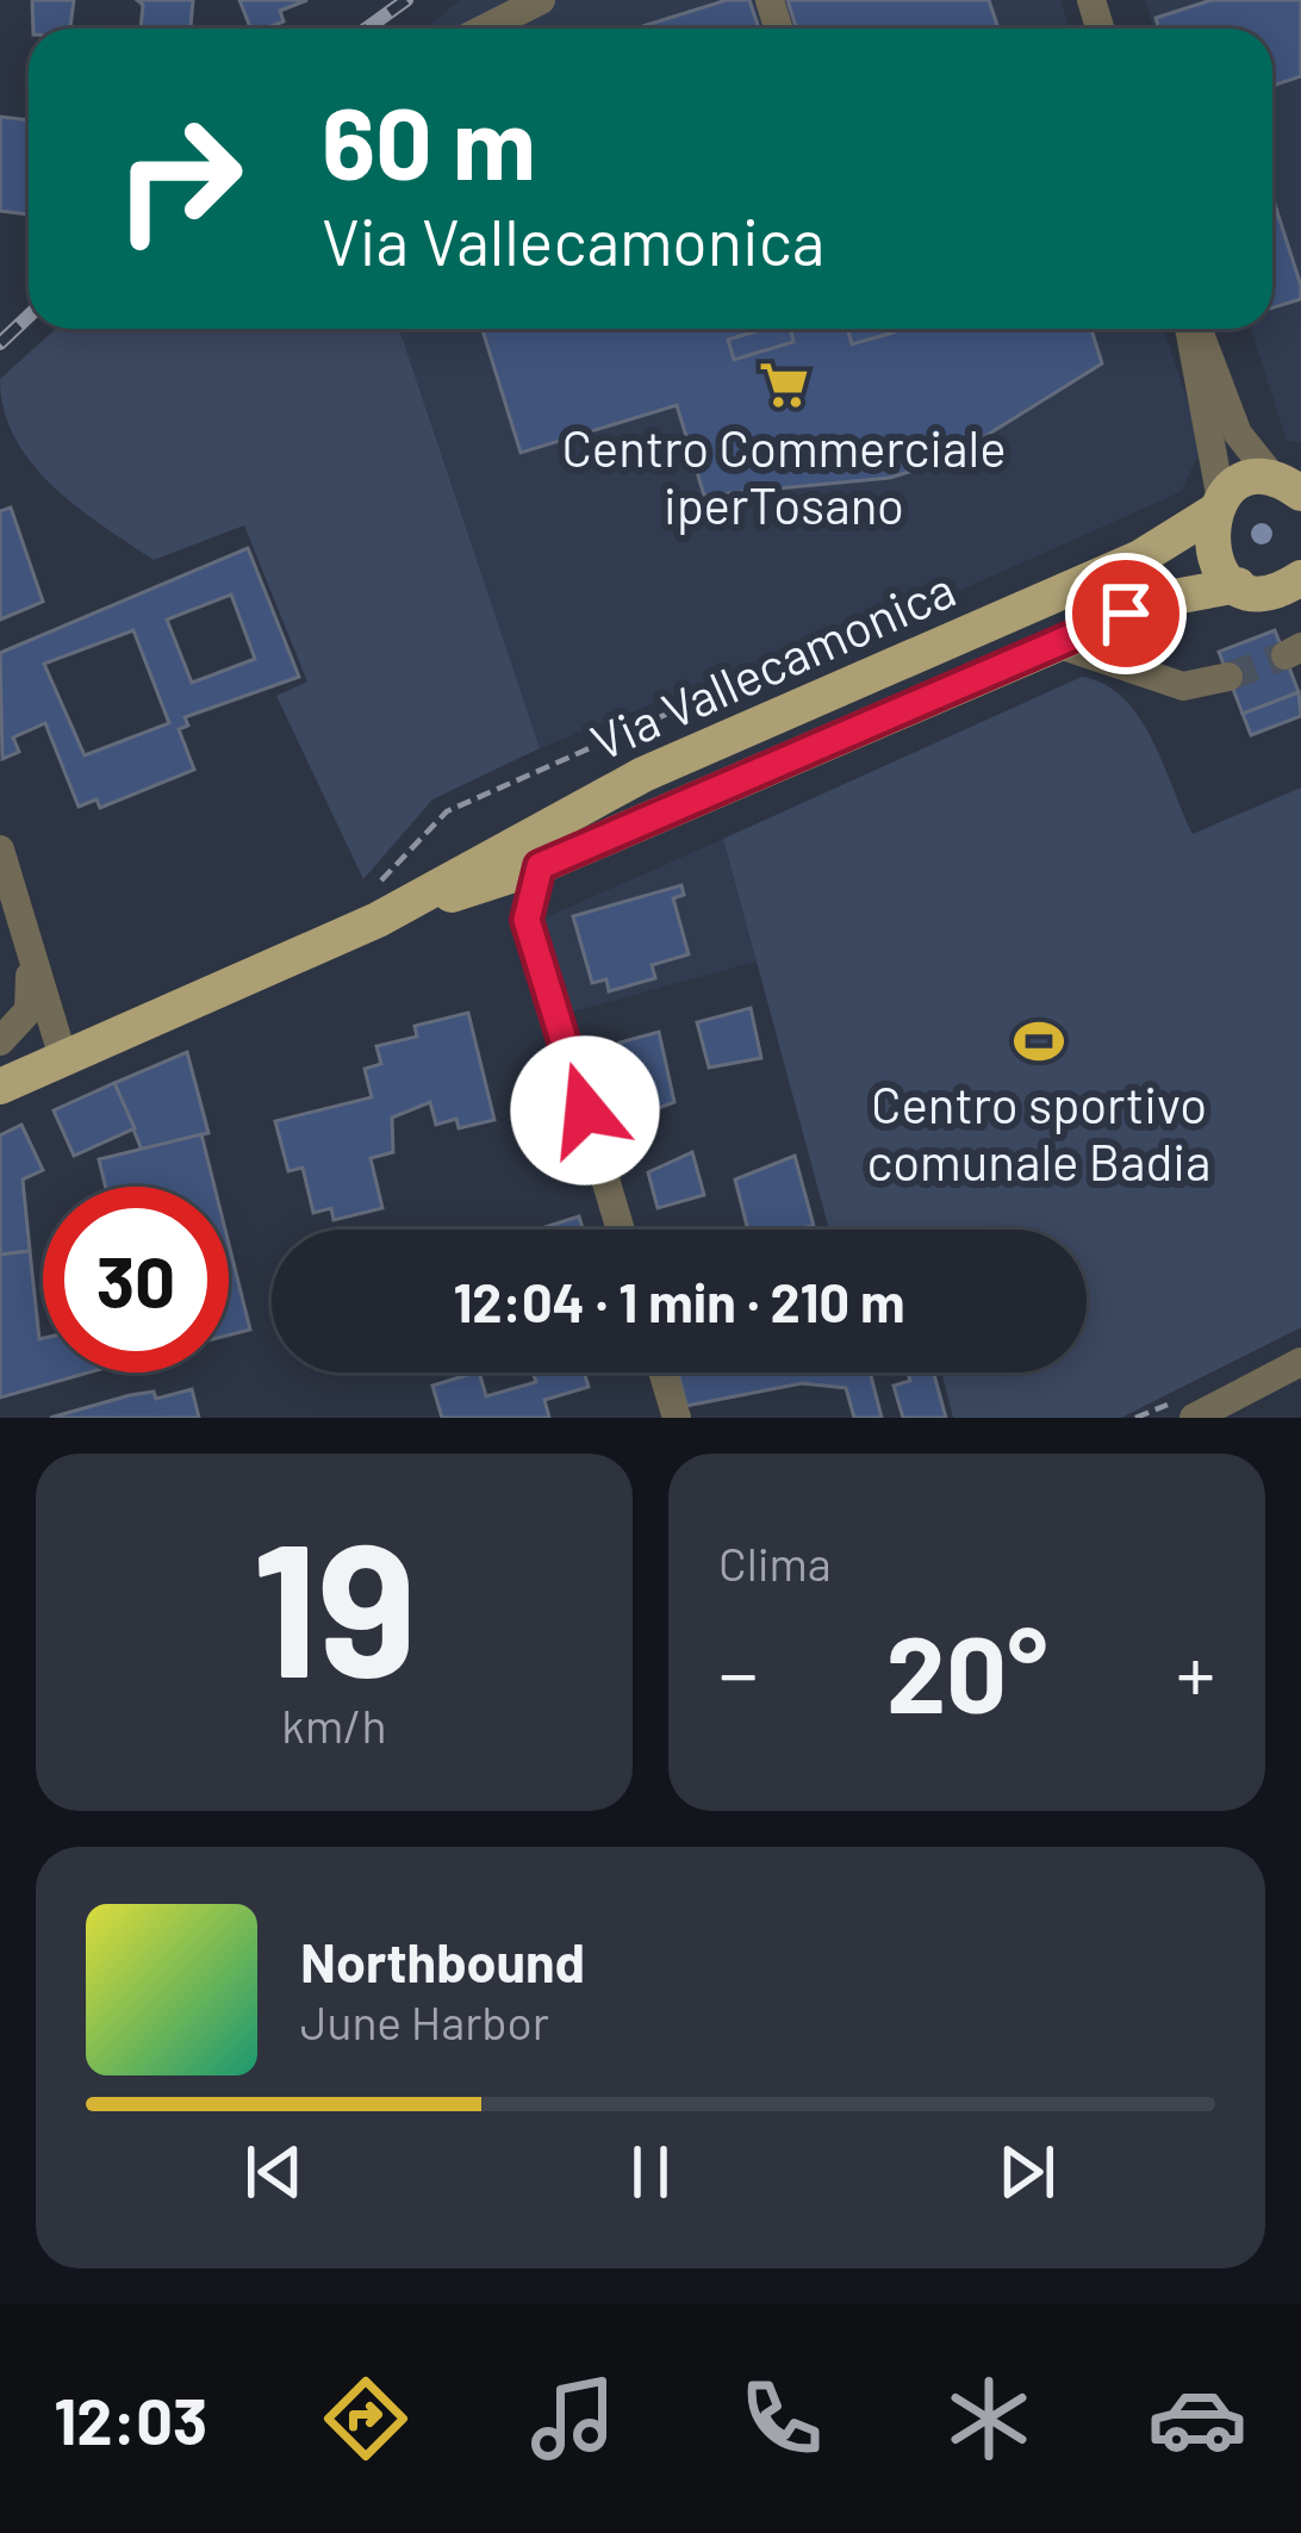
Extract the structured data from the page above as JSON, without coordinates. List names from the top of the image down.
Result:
{
  "streets": {
    "main road": ["Via Vallecamonica"]
  },
  "places": {
    "supermarket": ["Centro Commerciale iperTosano"],
    "sports": ["Centro sportivo comunale Badia"]
  },
  "page": {
    "turn": ["60 m", "Via Vallecamonica"],
    "limit": "30",
    "trip": "12:04 · 1 min · 210 m",
    "tile": [
      ["19", "km/h"],
      "Clima"
    ],
    "heat": ["−", "20°", "+"],
    "song": ["Northbound", "June Harbor"],
    "tabs": "12:03"
  }
}
